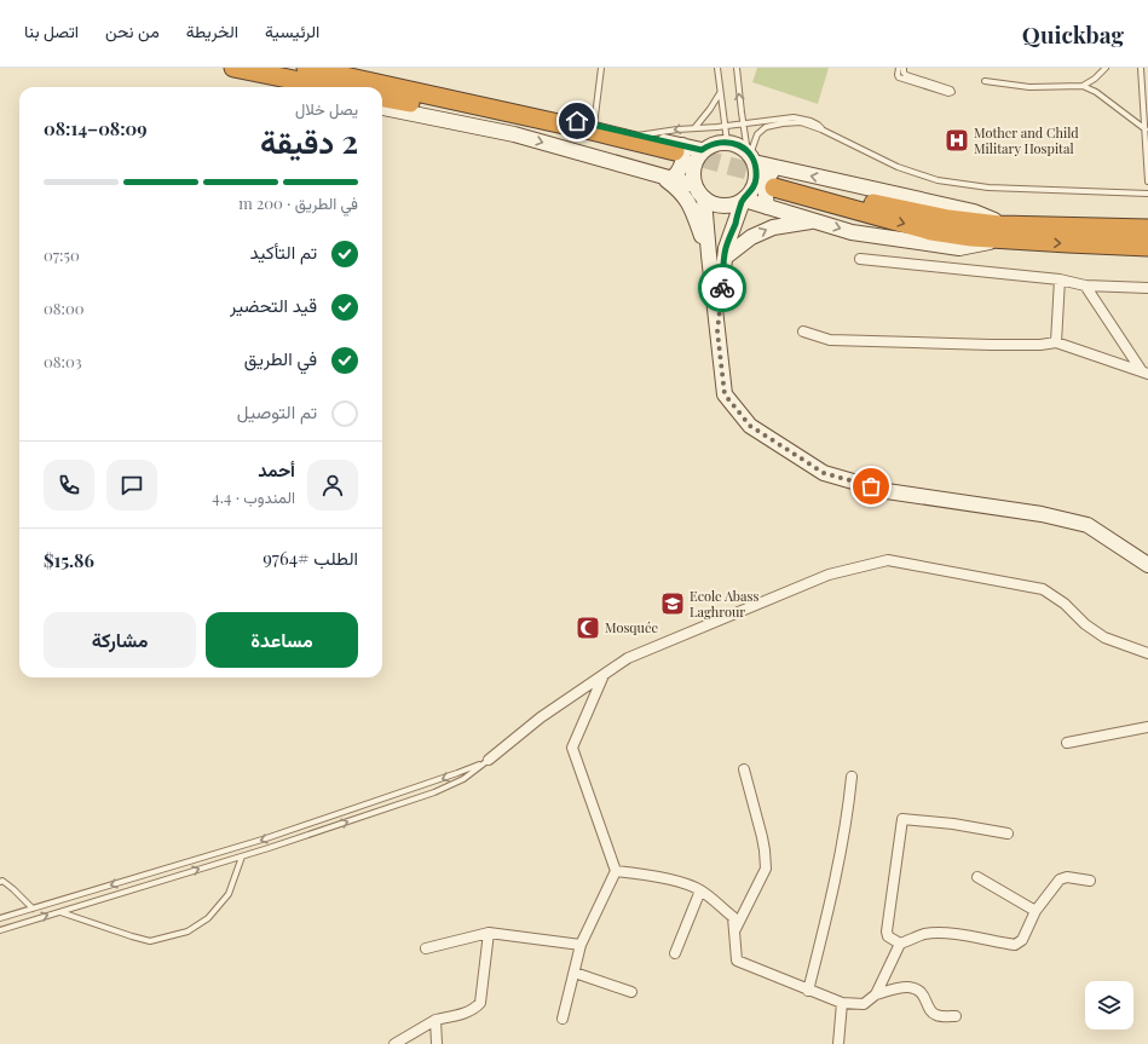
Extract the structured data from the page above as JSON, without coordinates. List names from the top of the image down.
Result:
{
  "places": {
    "hospital": ["Mother and Child Military Hospital"],
    "school or university": ["Ecole Abass Laghrour"],
    "mosque": ["Mosquée"]
  },
  "page": {
    "header": "Quickbag",
    "nav": [
      "الرئيسية",
      "الخريطة",
      "من نحن",
      "اتصل بنا"
    ],
    "heading": ["2 دقيقة", "يصل خلال", "08:09–08:14"],
    "panel": [
      "أحمد",
      "المندوب · 4.4",
      "الطلب #9764",
      "$15.86"
    ],
    "bar": "في الطريق · 200 m",
    "list": [
      ["تم التأكيد", "07:50"],
      ["قيد التحضير", "08:00"],
      ["في الطريق", "08:03"],
      "تم التوصيل"
    ],
    "buttons": ["مساعدة", "مشاركة"]
  }
}
